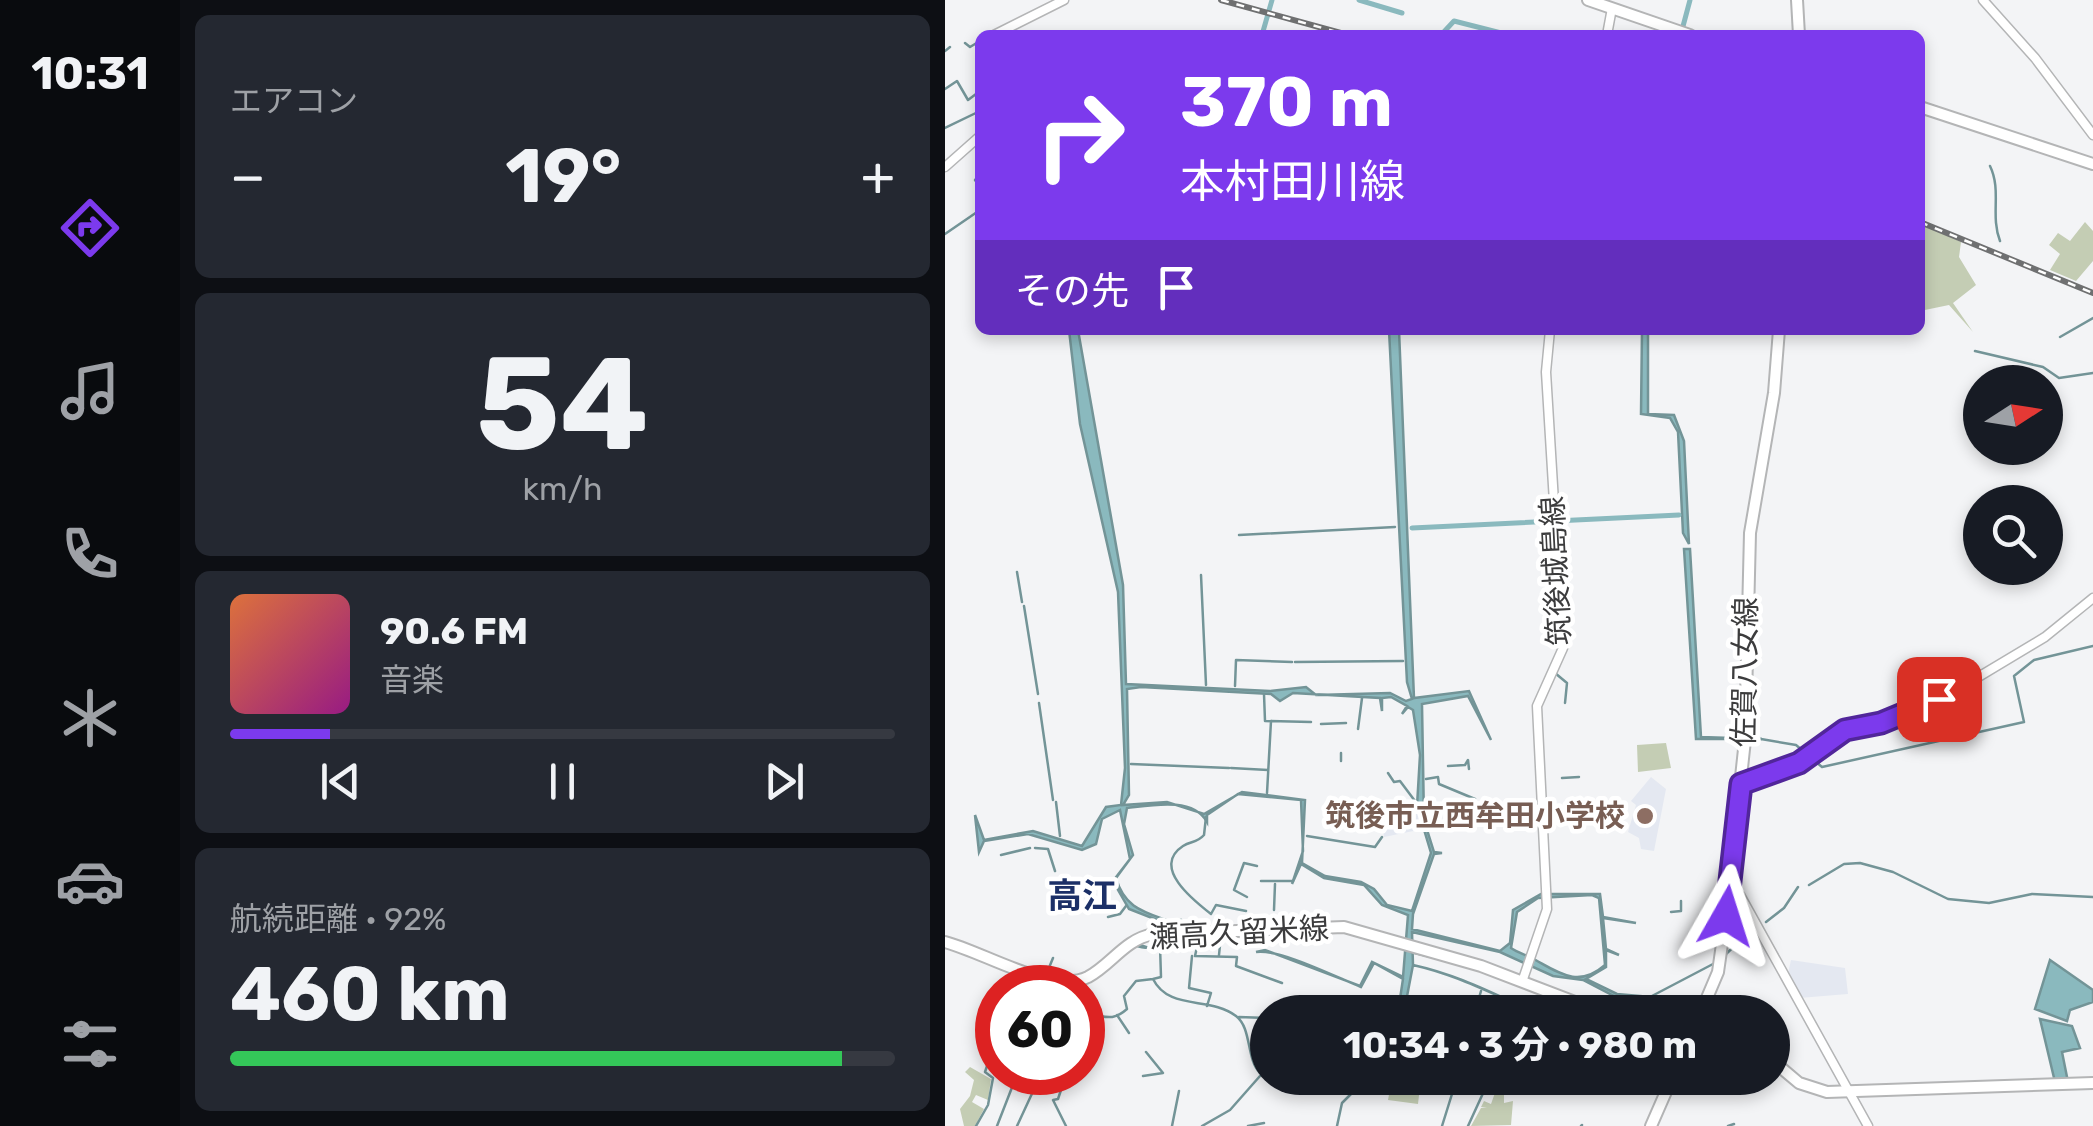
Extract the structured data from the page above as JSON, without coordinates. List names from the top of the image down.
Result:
{
  "streets": {
    "main road": ["筑後城島線", "佐賀八女線", "瀬高久留米線"]
  },
  "crossings": [
    ["筑後城島線", "瀬高久留米線"]
  ],
  "districts": ["高江"],
  "places": ["筑後市立西牟田小学校"],
  "north": "right",
  "page": {
    "tabs": "10:31",
    "tile": [
      "エアコン",
      ["54", "km/h"],
      ["航続距離 · 92%", "460 km"]
    ],
    "turn": ["370 m", "本村田川線"],
    "heat": ["−", "19°", "+"],
    "then": "その先",
    "song": ["90.6 FM", "音楽"],
    "limit": "60",
    "trip": "10:34 · 3 分 · 980 m"
  }
}
